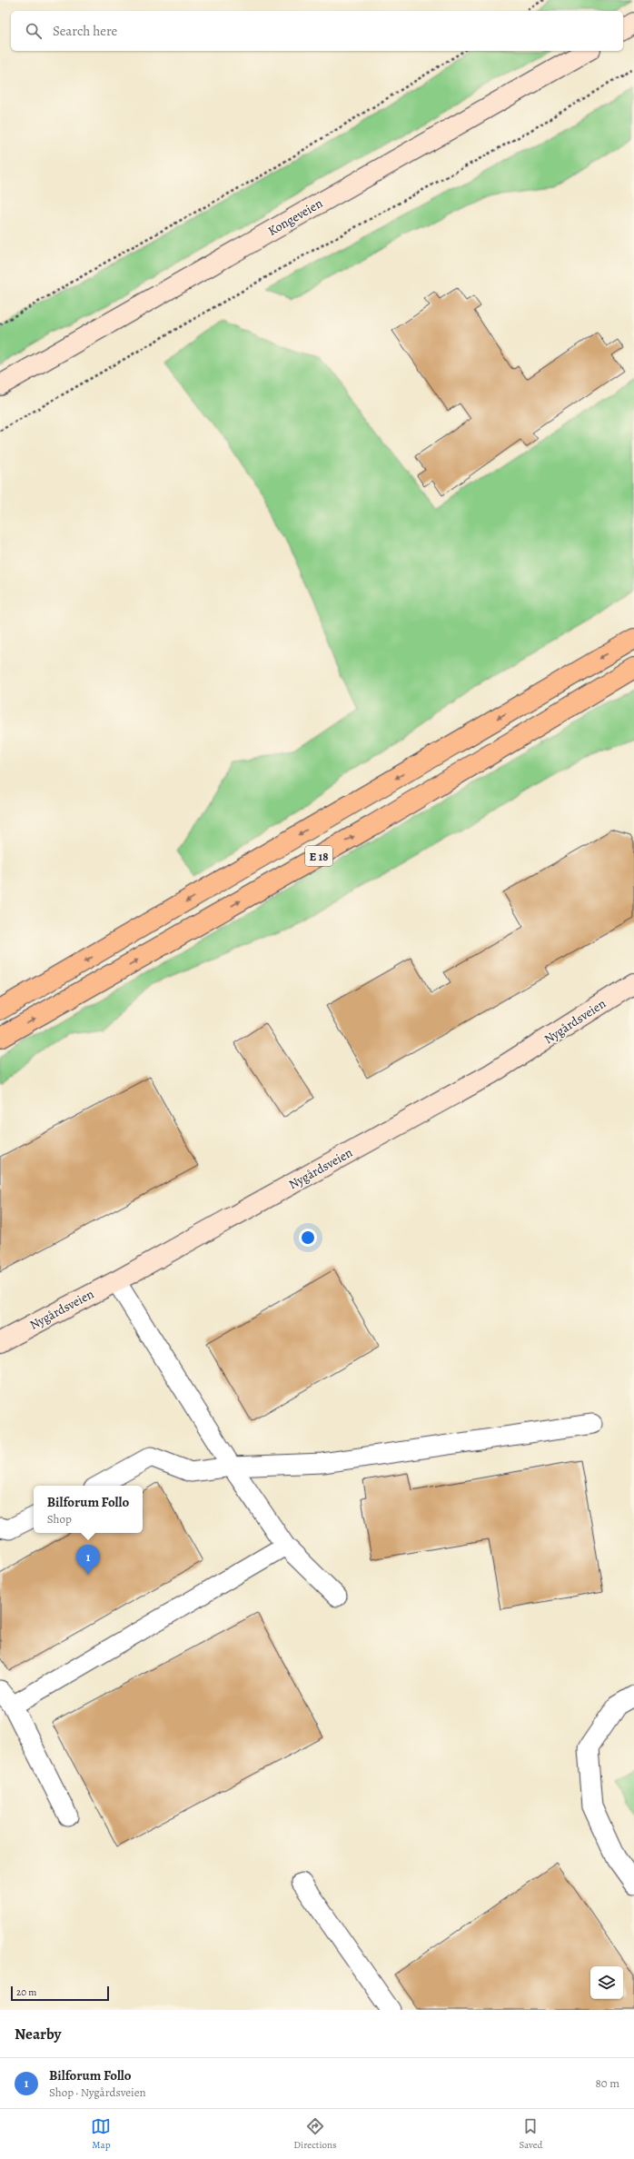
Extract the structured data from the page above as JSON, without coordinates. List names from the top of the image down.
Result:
{
  "streets": {
    "highway": ["E 18"],
    "street": ["Kongeveien", "Nygårdsveien"]
  },
  "scale_bar": "20 m",
  "page": {
    "search": "Search here",
    "popup": ["Bilforum Follo", "Shop"],
    "pins": "1",
    "scale": "20 m",
    "heading": "Nearby",
    "list": [
      {
        "mark": "1",
        "name": "Bilforum Follo",
        "note": "Shop · Nygårdsveien",
        "value": "80 m"
      }
    ],
    "nav": ["Map", "Directions", "Saved"]
  }
}
